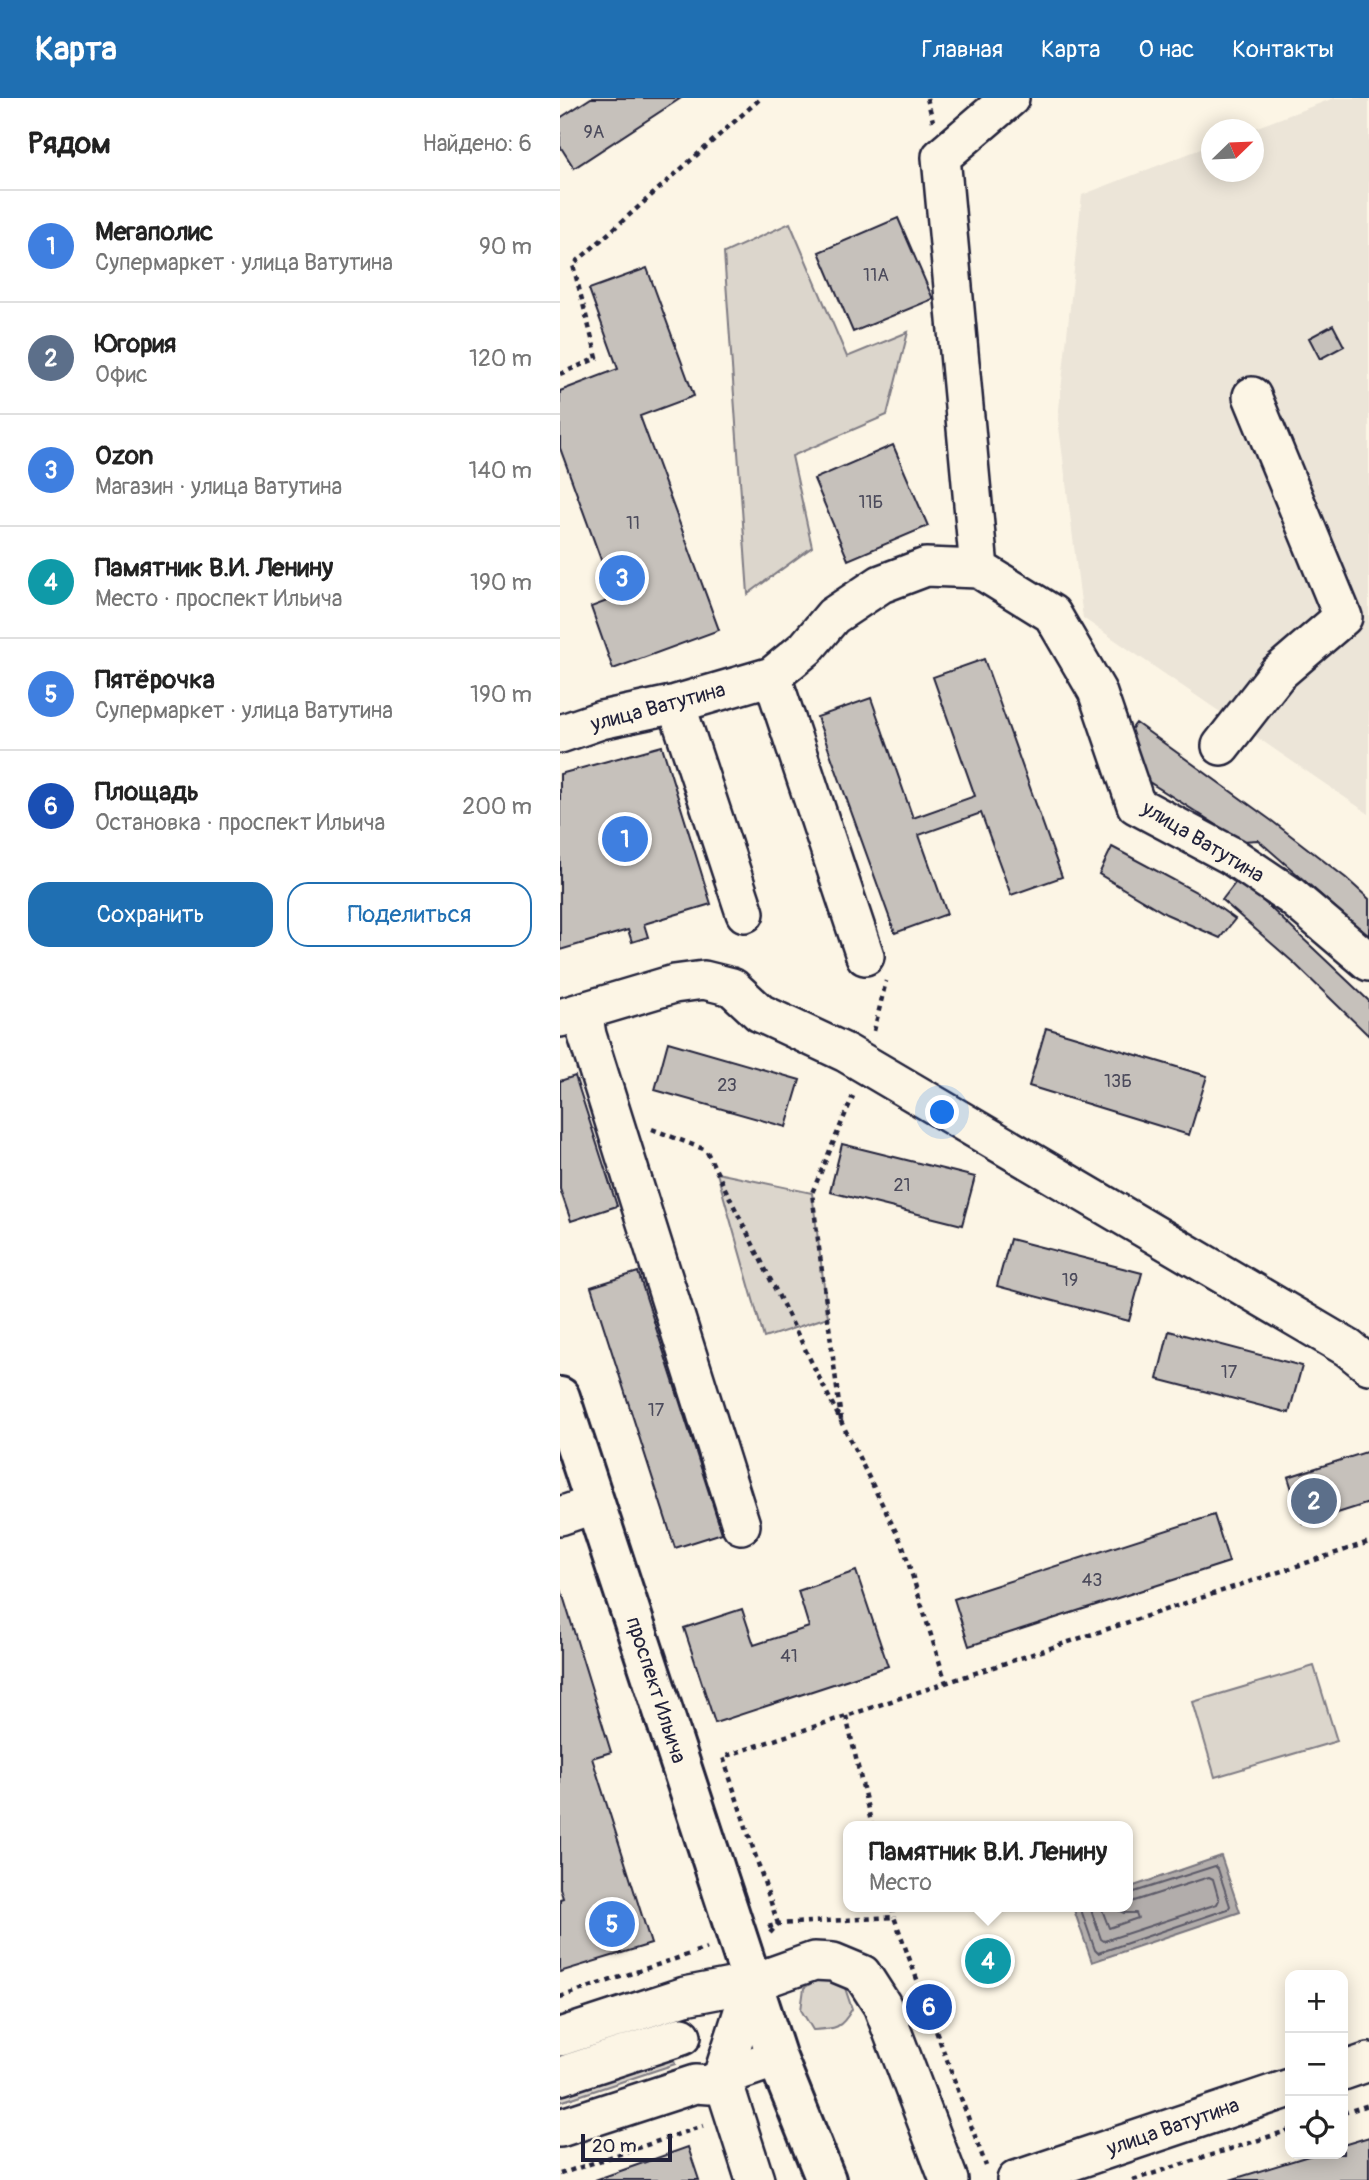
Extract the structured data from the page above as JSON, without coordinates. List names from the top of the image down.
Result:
{
  "streets": {
    "main road": ["проспект Ильича"],
    "street": ["улица Ватутина"]
  },
  "house_numbers": [
    "9А",
    "11А",
    "11Б",
    "11",
    "13Б",
    "23",
    "21",
    "19",
    "17",
    "17",
    "43",
    "41"
  ],
  "scale_bar": "20 m",
  "north": "top right",
  "page": {
    "header": "Карта",
    "nav": [
      "Главная",
      "Карта",
      "О нас",
      "Контакты"
    ],
    "heading": ["Рядом", "Найдено: 6"],
    "list": [
      {
        "mark": "1",
        "name": "Мегаполис",
        "note": "Супермаркет · улица Ватутина",
        "value": "90 m"
      },
      {
        "mark": "2",
        "name": "Югория",
        "note": "Офис",
        "value": "120 m"
      },
      {
        "mark": "3",
        "name": "Ozon",
        "note": "Магазин · улица Ватутина",
        "value": "140 m"
      },
      {
        "mark": "4",
        "name": "Памятник В.И. Ленину",
        "note": "Место · проспект Ильича",
        "value": "190 m"
      },
      {
        "mark": "5",
        "name": "Пятёрочка",
        "note": "Супермаркет · улица Ватутина",
        "value": "190 m"
      },
      {
        "mark": "6",
        "name": "Площадь",
        "note": "Остановка · проспект Ильича",
        "value": "200 m"
      }
    ],
    "pins": [
      "3",
      "1",
      "2",
      "5",
      "4",
      "6"
    ],
    "buttons": ["Сохранить", "Поделиться"],
    "popup": ["Памятник В.И. Ленину", "Место"],
    "map_buttons": ["+", "−"],
    "scale": "20 m"
  }
}
